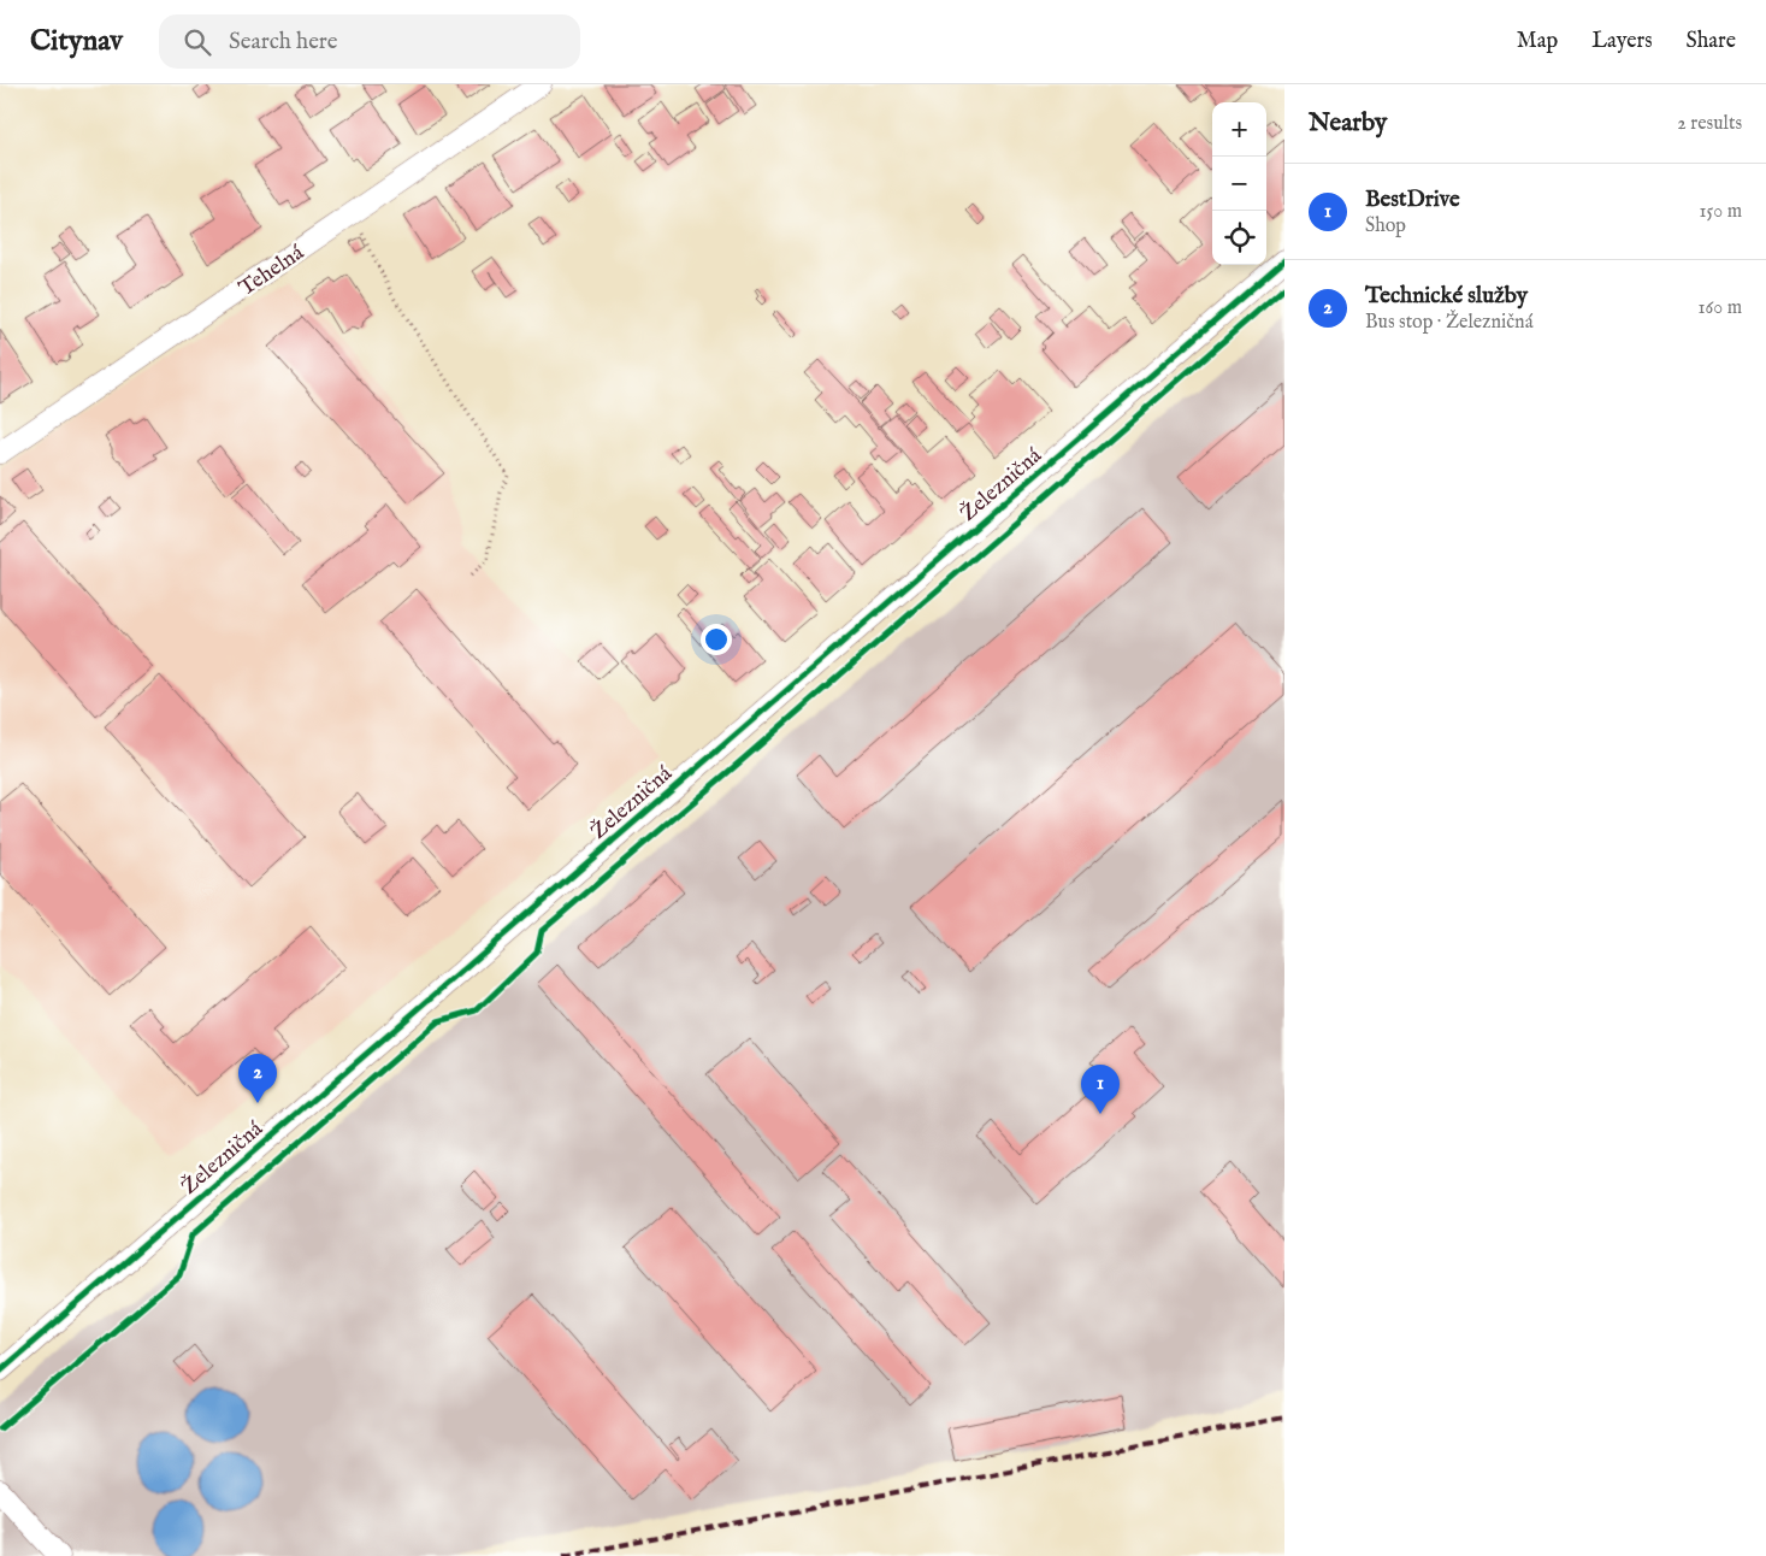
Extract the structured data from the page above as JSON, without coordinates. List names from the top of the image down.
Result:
{
  "streets": {
    "street": ["Tehelná", "Železničná"]
  },
  "page": {
    "header": "Citynav",
    "search": "Search here",
    "nav": ["Map", "Layers", "Share"],
    "heading": ["Nearby", "2 results"],
    "map_buttons": ["+", "−"],
    "list": [
      {
        "mark": "1",
        "name": "BestDrive",
        "note": "Shop",
        "value": "150 m"
      },
      {
        "mark": "2",
        "name": "Technické služby",
        "note": "Bus stop · Železničná",
        "value": "160 m"
      }
    ],
    "pins": ["2", "1"]
  }
}
